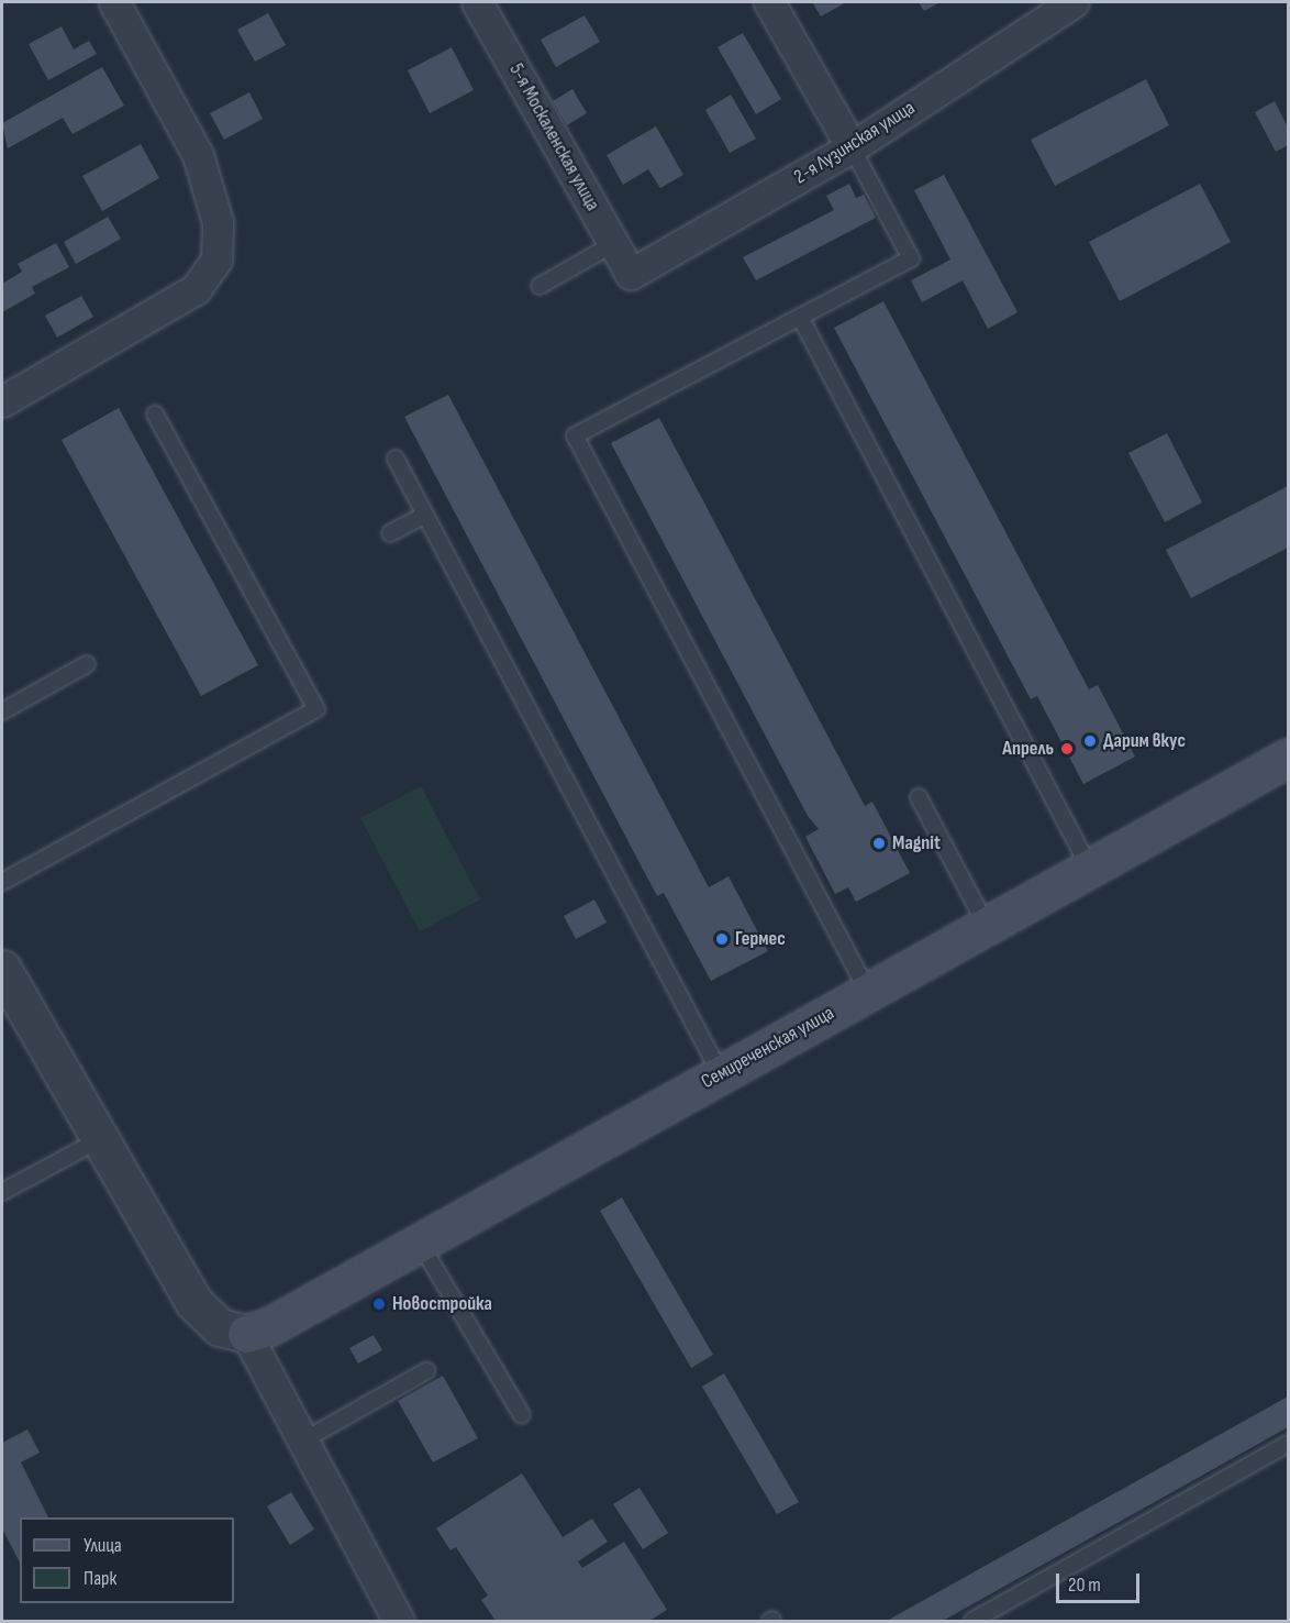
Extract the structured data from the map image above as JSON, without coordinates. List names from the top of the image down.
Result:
{
  "streets": {
    "main road": ["Семиреченская улица"],
    "street": ["5-я Москаленская улица", "2-я Лузинская улица"]
  },
  "crossings": [
    ["5-я Москаленская улица", "2-я Лузинская улица"]
  ],
  "places": [
    "Дарим вкус",
    "Апрель",
    "Magnit",
    "Гермес",
    "Новостройка"
  ],
  "legend": ["Улица", "Парк"],
  "scale_bar": "20 m"
}
